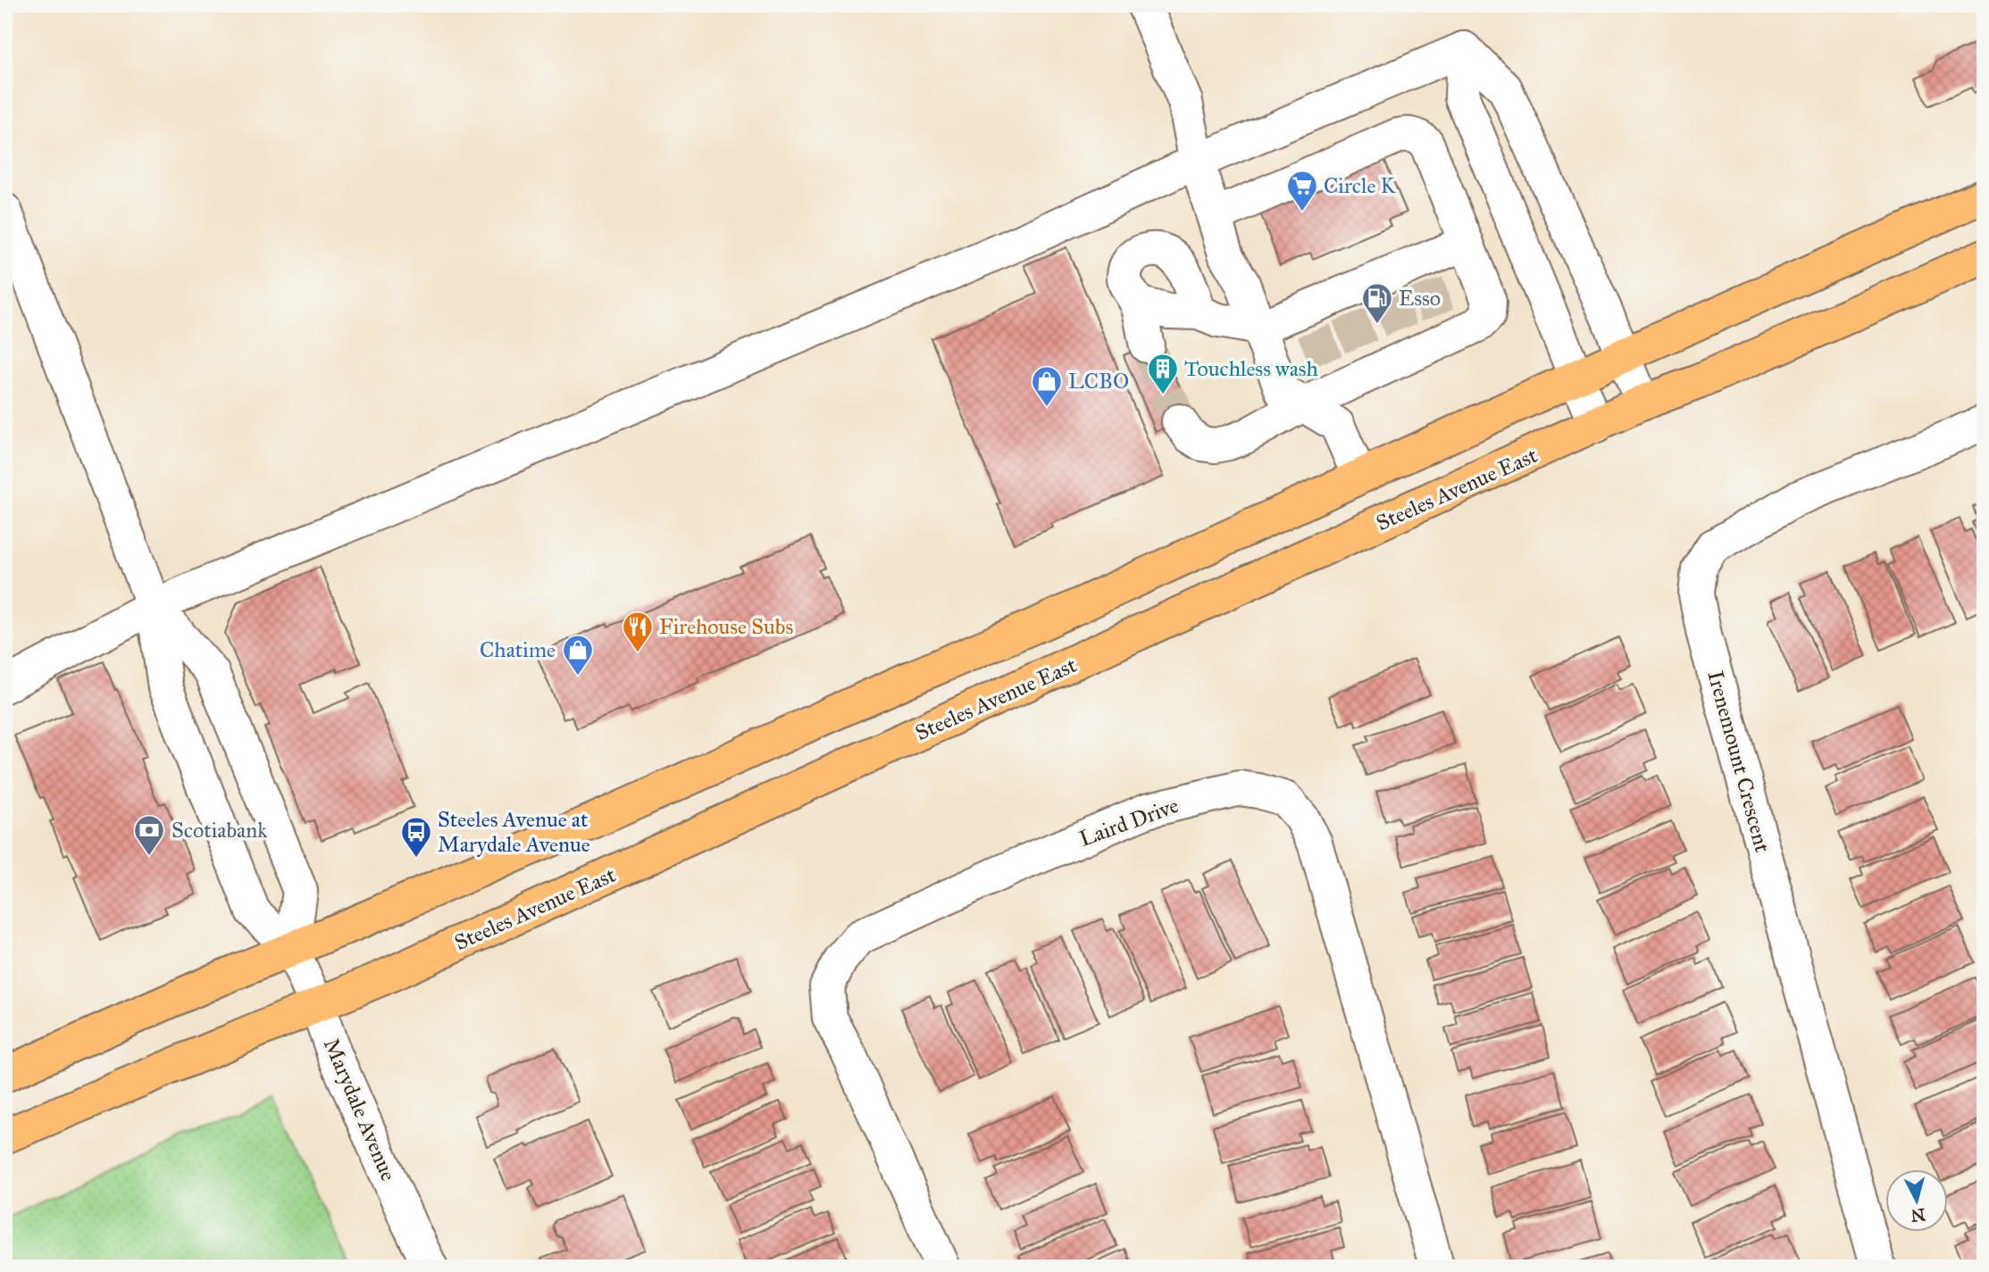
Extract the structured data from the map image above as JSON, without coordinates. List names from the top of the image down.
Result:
{
  "streets": {
    "main road": ["Steeles Avenue East"],
    "street": ["Irenemount Crescent", "Laird Drive", "Marydale Avenue"]
  },
  "crossings": [
    ["Steeles Avenue East", "Marydale Avenue"]
  ],
  "places": {
    "supermarket": ["Circle K"],
    "fuel station": ["Esso"],
    "building": ["Touchless wash"],
    "shop": ["LCBO", "Chatime"],
    "restaurant": ["Firehouse Subs"],
    "bank": ["Scotiabank"],
    "bus stop": ["Steeles Avenue at Marydale Avenue"]
  },
  "north": "bottom"
}
